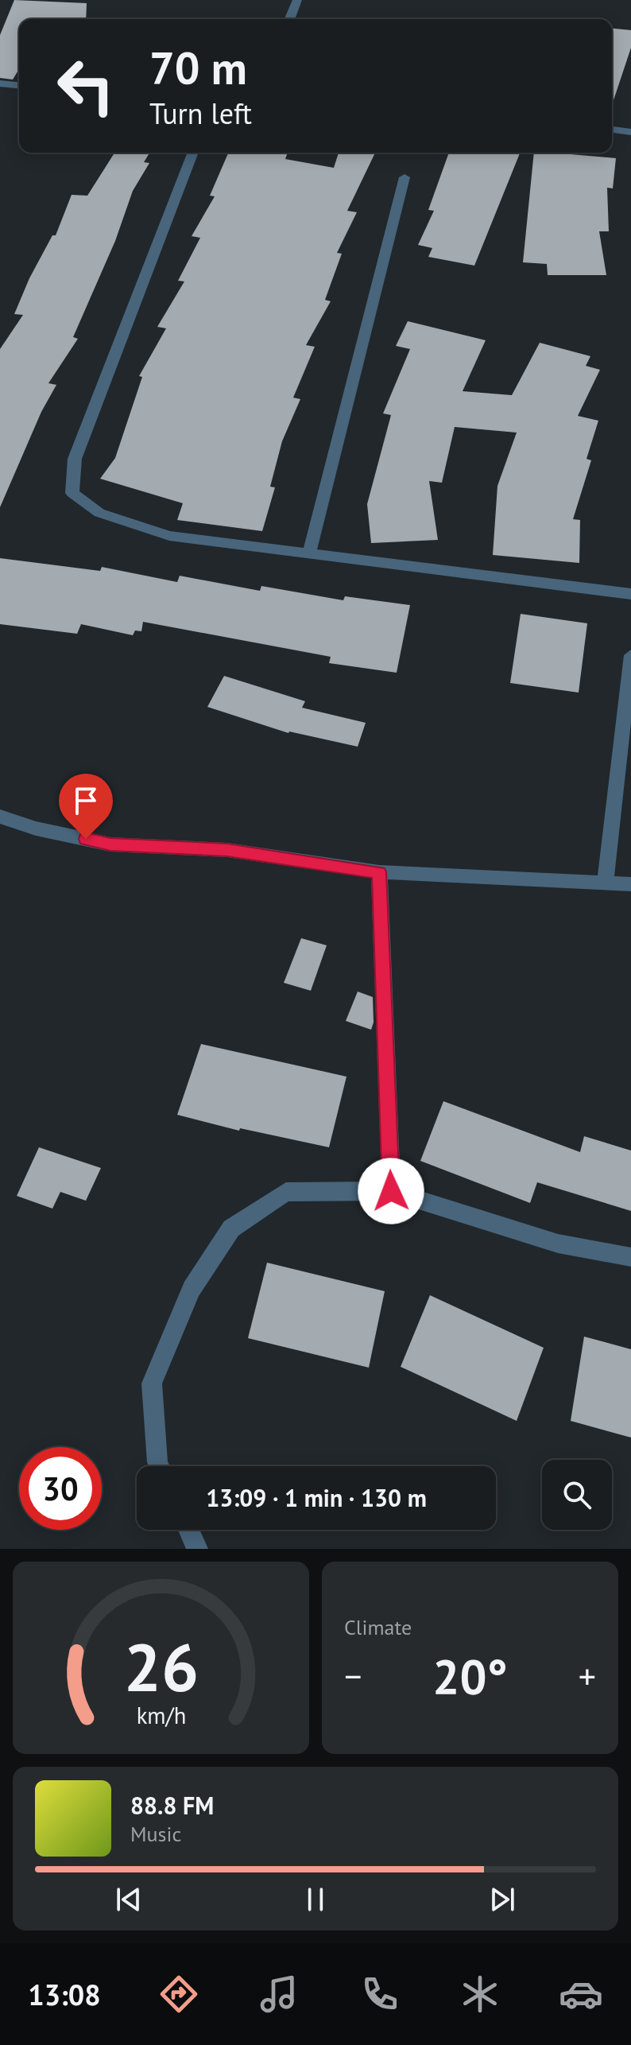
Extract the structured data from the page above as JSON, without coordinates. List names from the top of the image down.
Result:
{
  "page": {
    "turn": ["70 m", "Turn left"],
    "limit": "30",
    "trip": "13:09 · 1 min · 130 m",
    "tile": "Climate",
    "heat": ["−", "20°", "+"],
    "song": ["88.8 FM", "Music"],
    "tabs": "13:08",
    "gauge": ["26", "km/h"]
  }
}
